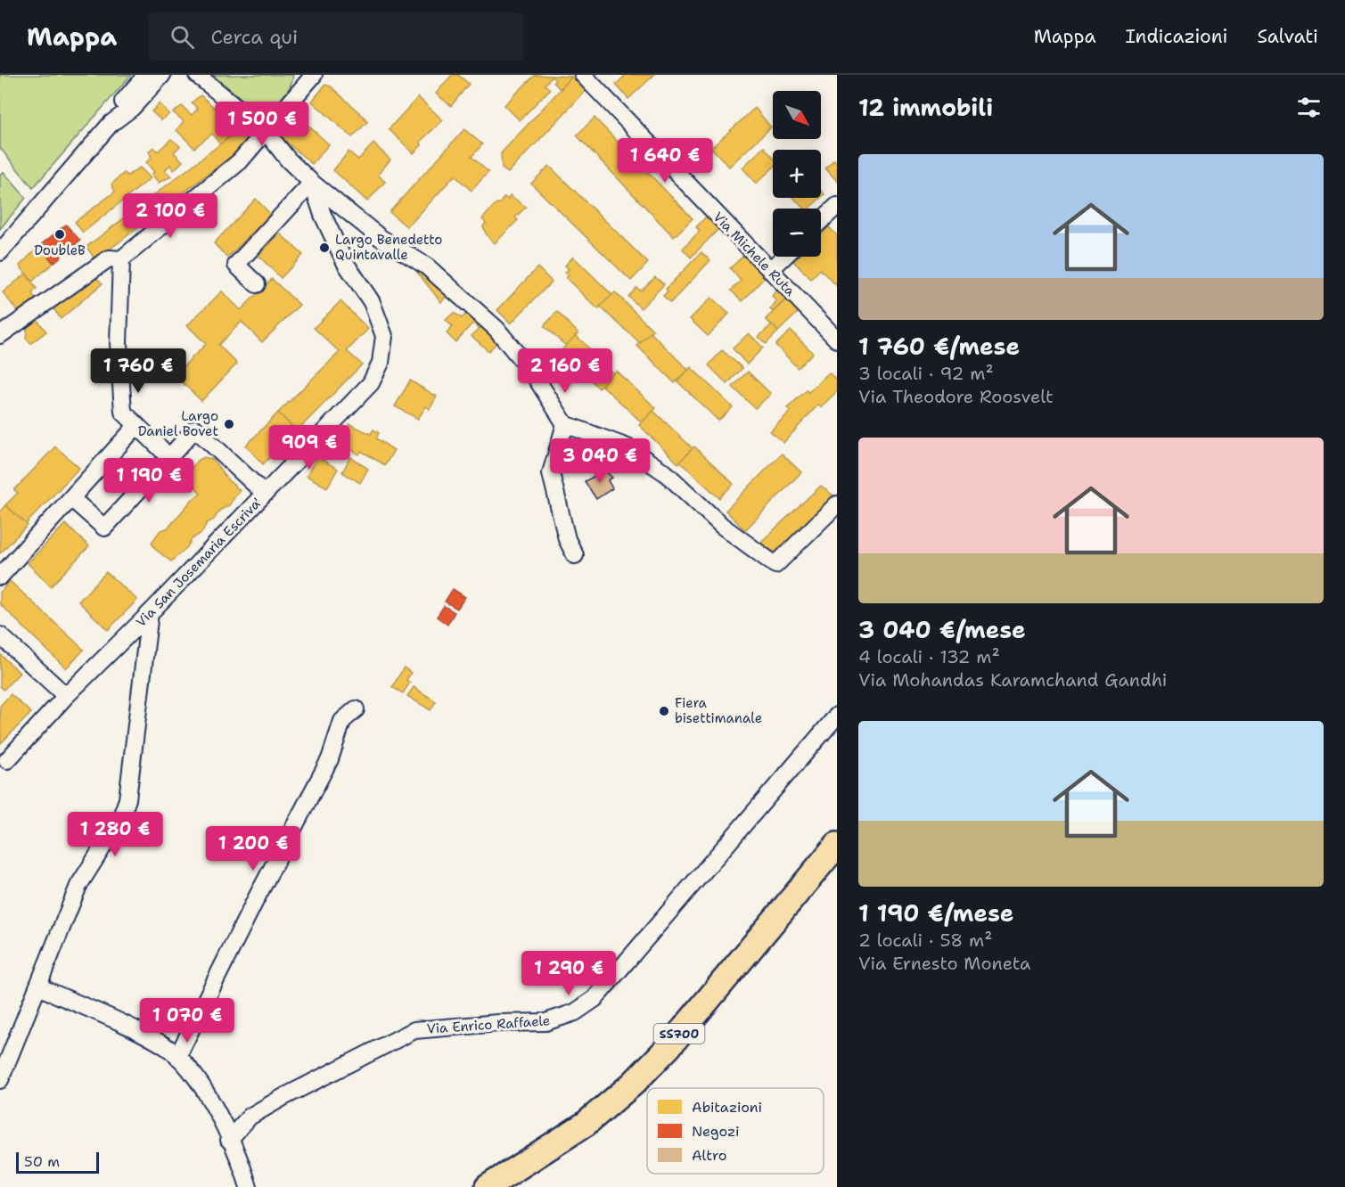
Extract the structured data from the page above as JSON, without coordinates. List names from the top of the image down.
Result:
{
  "streets": {
    "highway": ["SS700"],
    "street": ["Via Michele Ruta", "Via San Josemaria Escriva'", "Via Enrico Raffaele"]
  },
  "places": [
    "DoubleB",
    "Largo Benedetto Quintavalle",
    "Largo Daniel Bovet",
    "Fiera bisettimanale"
  ],
  "legend": ["Abitazioni", "Negozi", "Altro"],
  "scale_bar": "50 m",
  "north": "bottom right",
  "page": {
    "header": "Mappa",
    "search": "Cerca qui",
    "nav": ["Mappa", "Indicazioni", "Salvati"],
    "heading": "12 immobili",
    "map_buttons": ["+", "−"],
    "price": [
      "1 500 €",
      "1 640 €",
      "2 100 €",
      "1 760 €",
      "2 160 €",
      "909 €",
      "3 040 €",
      "1 190 €",
      "1 280 €",
      "1 200 €",
      "1 290 €",
      "1 070 €"
    ],
    "list": [
      {
        "name": "1 760 €/mese",
        "note": "3 locali · 92 m² · Via Theodore Roosvelt"
      },
      {
        "name": "3 040 €/mese",
        "note": "4 locali · 132 m² · Via Mohandas Karamchand Gandhi"
      },
      {
        "name": "1 190 €/mese",
        "note": "2 locali · 58 m² · Via Ernesto Moneta"
      }
    ],
    "scale": "50 m"
  }
}
